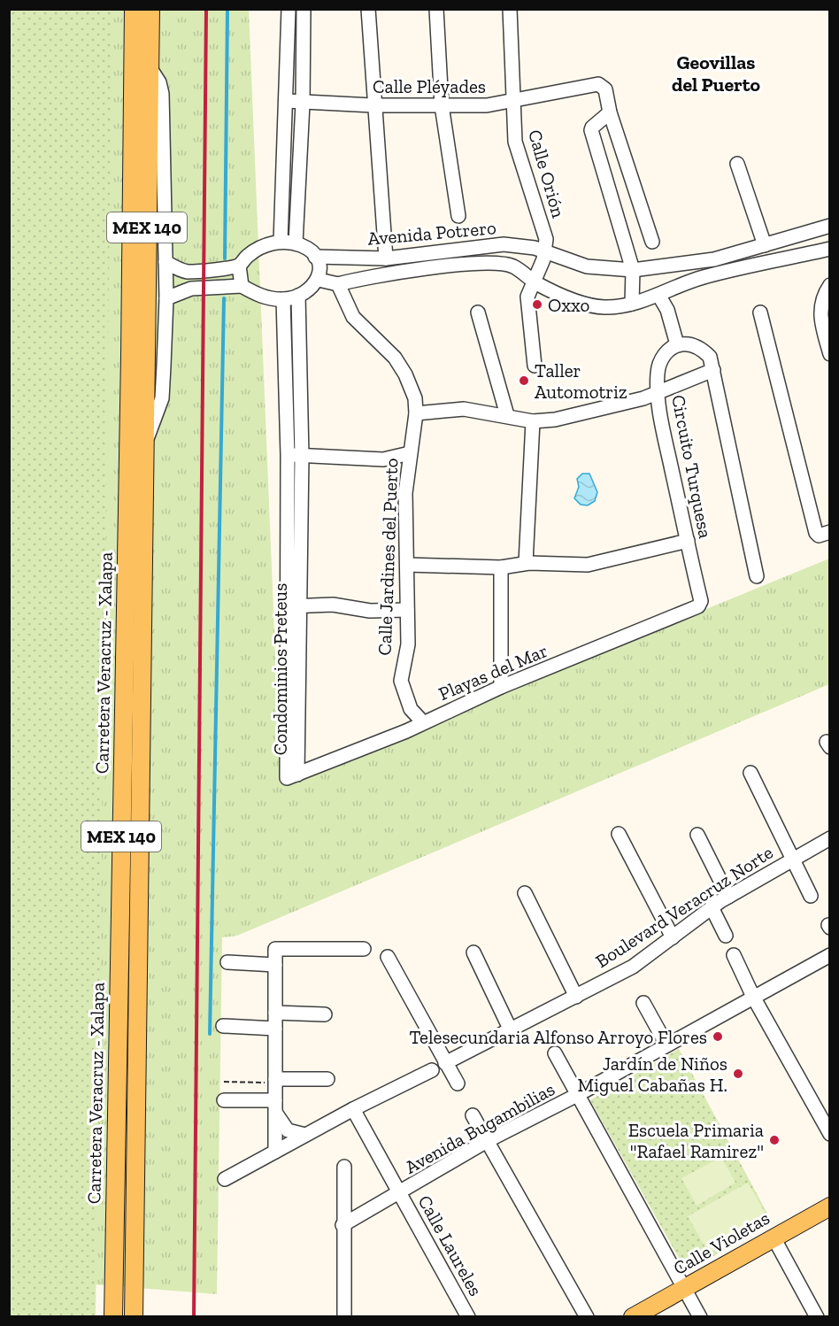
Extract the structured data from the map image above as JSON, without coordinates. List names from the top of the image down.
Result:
{
  "streets": {
    "main road": ["MEX 140", "Carretera Veracruz - Xalapa", "Calle Violetas"],
    "street": [
      "Calle Pléyades",
      "Calle Orión",
      "Avenida Potrero",
      "Circuito Turquesa",
      "Calle Jardines del Puerto",
      "Condominios Preteus",
      "Playas del Mar",
      "Boulevard Veracruz Norte",
      "Avenida Bugambilias",
      "Calle Laureles"
    ]
  },
  "crossings": [
    ["Calle Pléyades", "Calle Orión"],
    ["Calle Orión", "Avenida Potrero"],
    ["Avenida Potrero", "Calle Jardines del Puerto"],
    ["Avenida Potrero", "Condominios Preteus"],
    ["Circuito Turquesa", "Playas del Mar"],
    ["Calle Jardines del Puerto", "Playas del Mar"],
    ["Condominios Preteus", "Playas del Mar"],
    ["Avenida Bugambilias", "Calle Laureles"]
  ],
  "districts": ["Geovillas del Puerto"],
  "places": [
    "Oxxo",
    "Taller Automotriz",
    "Telesecundaria Alfonso Arroyo Flores",
    "Jardín de Niños Miguel Cabañas H.",
    "Escuela Primaria \"Rafael Ramirez\""
  ]
}
